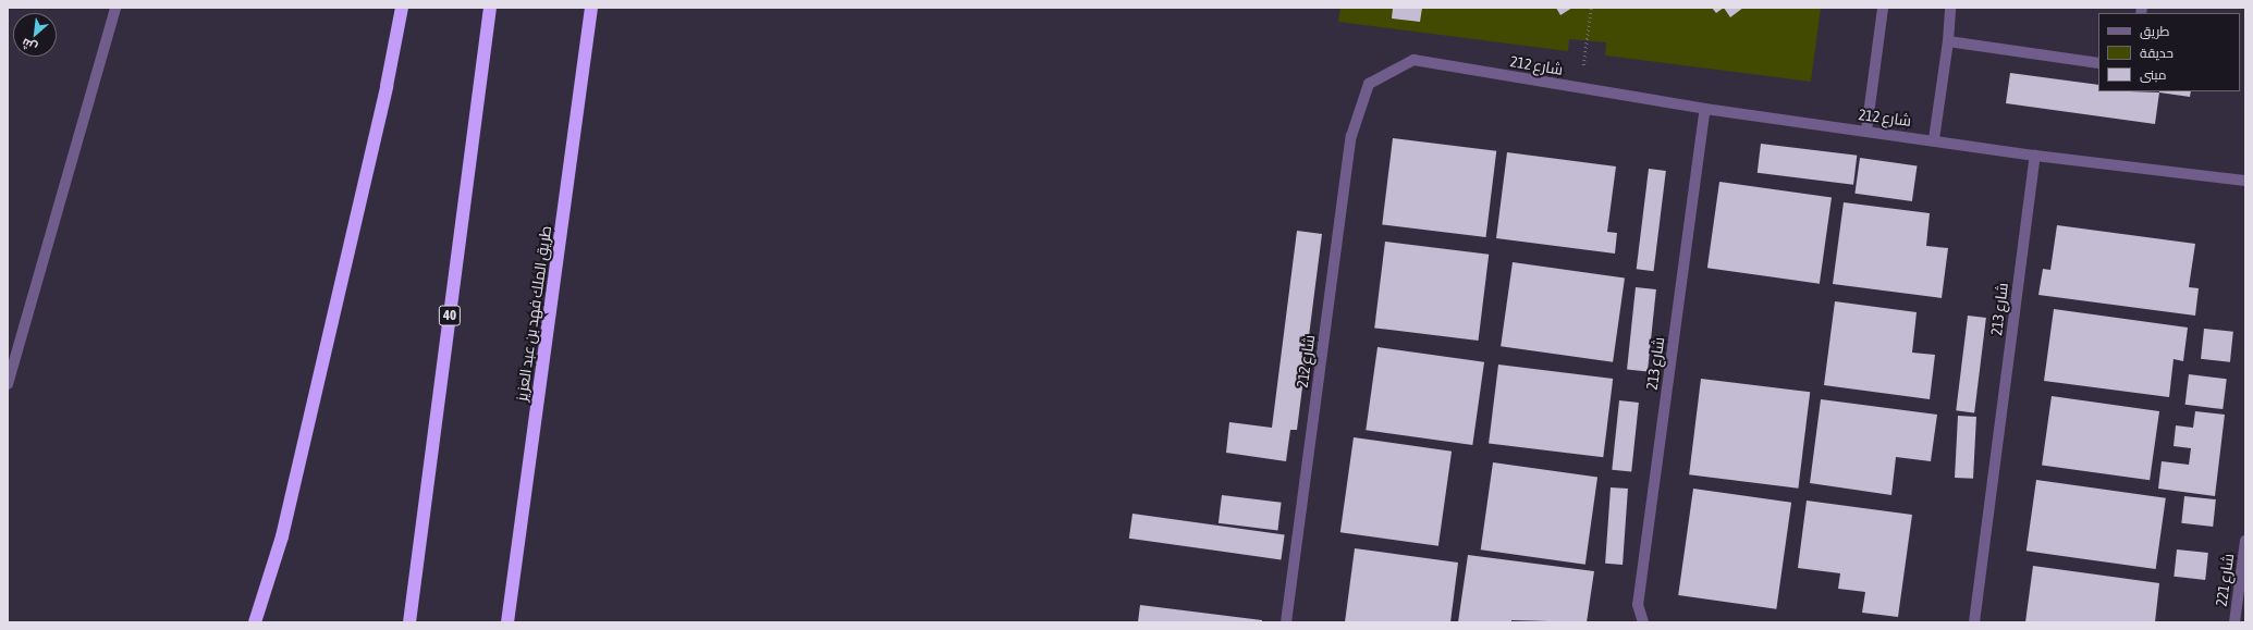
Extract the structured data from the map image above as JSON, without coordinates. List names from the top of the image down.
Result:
{
  "streets": {
    "highway": ["طريق الملك فهد بن عبد العزيز", "40"],
    "street": ["شارع 212", "شارع 213", "شارع 221"]
  },
  "crossings": [
    ["شارع 212", "شارع 213"]
  ],
  "legend": ["طريق", "حديقة", "مبنى"],
  "north": "bottom left"
}
